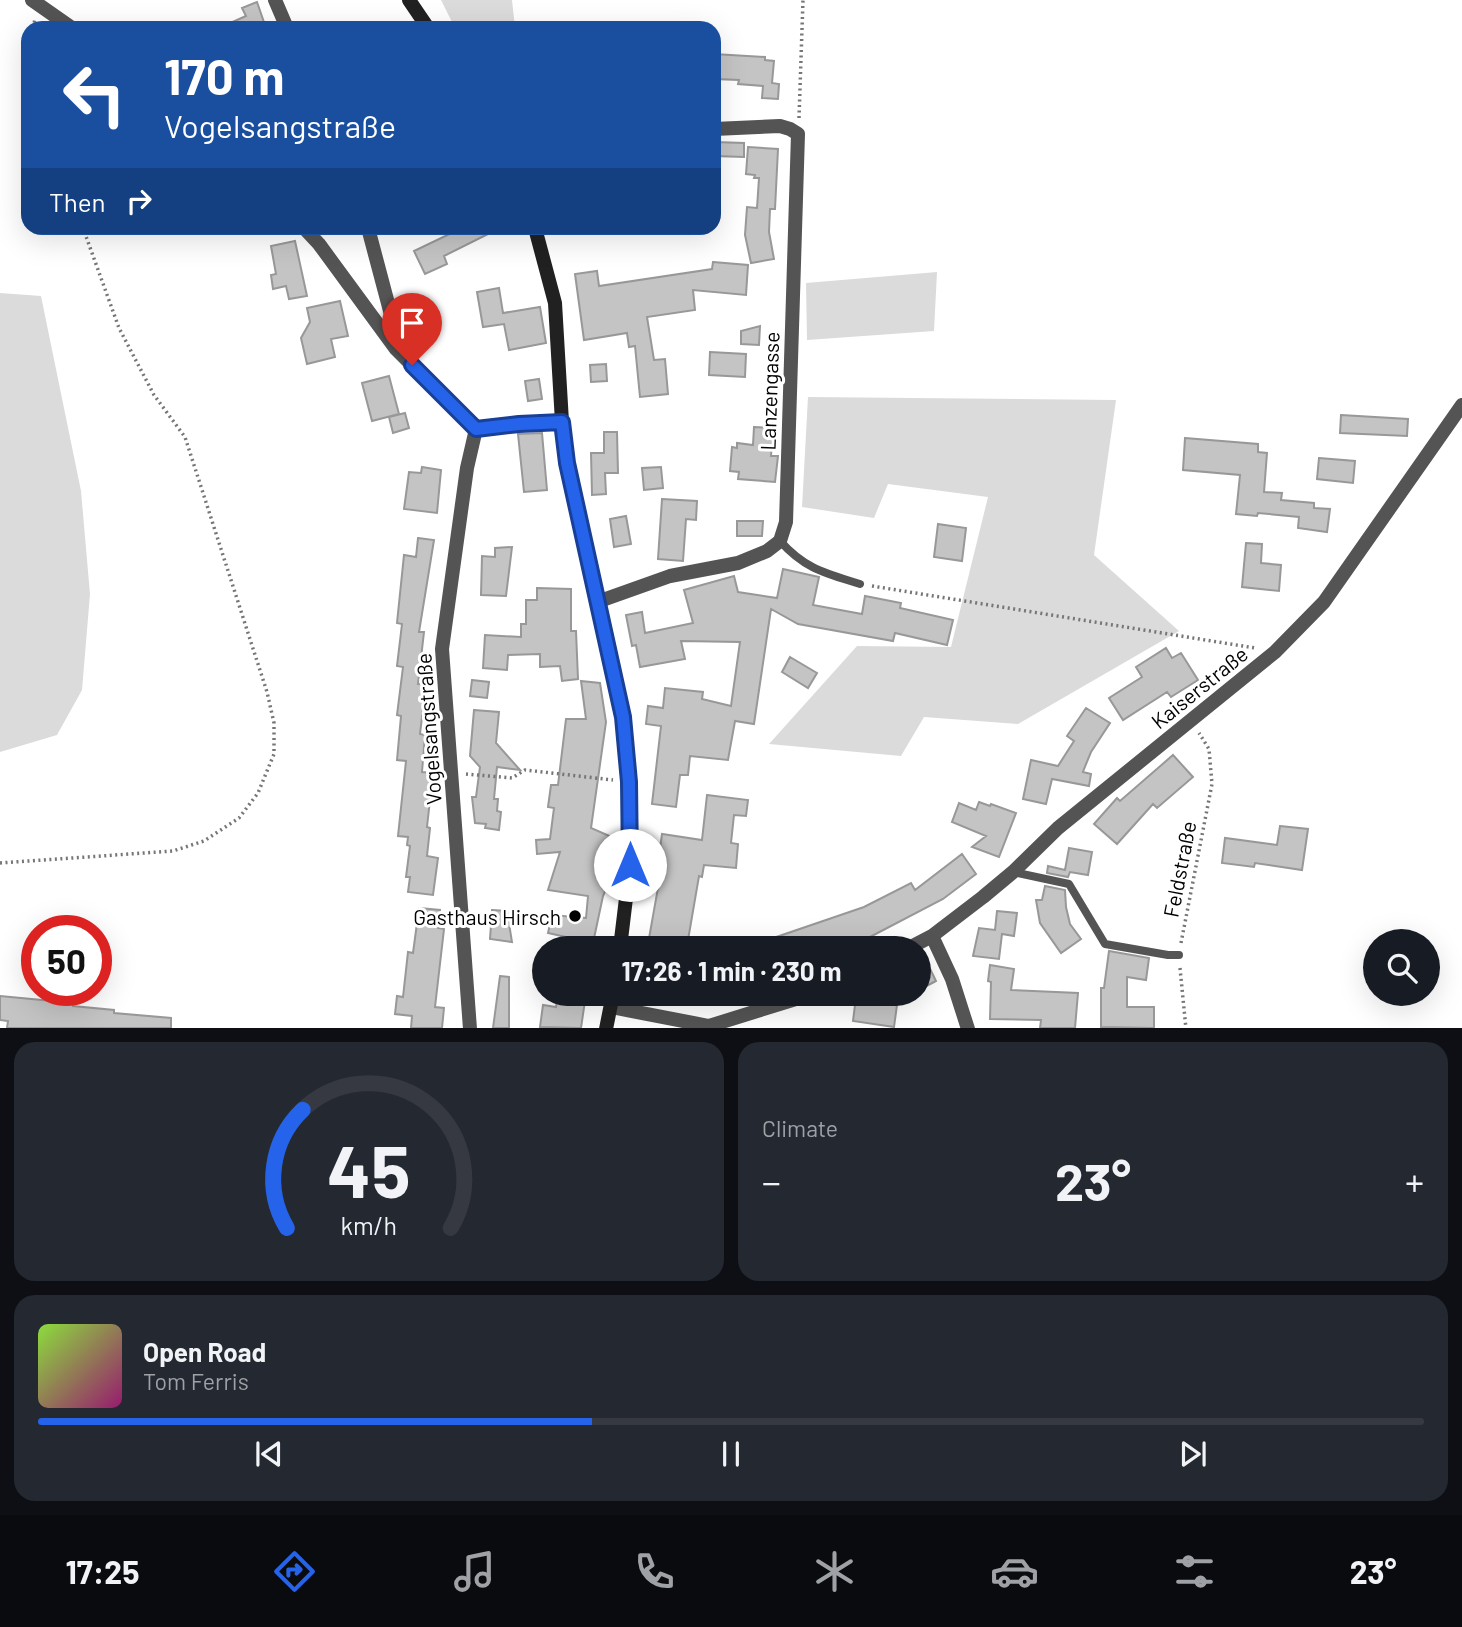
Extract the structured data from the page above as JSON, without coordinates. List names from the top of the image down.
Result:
{
  "streets": {
    "street": ["Lanzengasse", "Kaiserstraße", "Vogelsangstraße"],
    "path": ["Feldstraße"]
  },
  "crossings": [
    ["Kaiserstraße", "Feldstraße"]
  ],
  "places": ["Gasthaus Hirsch"],
  "page": {
    "turn": ["170 m", "Vogelsangstraße"],
    "then": "Then",
    "limit": "50",
    "trip": "17:26 · 1 min · 230 m",
    "tile": "Climate",
    "heat": ["−", "23°", "+"],
    "song": ["Open Road", "Tom Ferris"],
    "tabs": ["17:25", "23°"],
    "gauge": ["45", "km/h"]
  }
}
